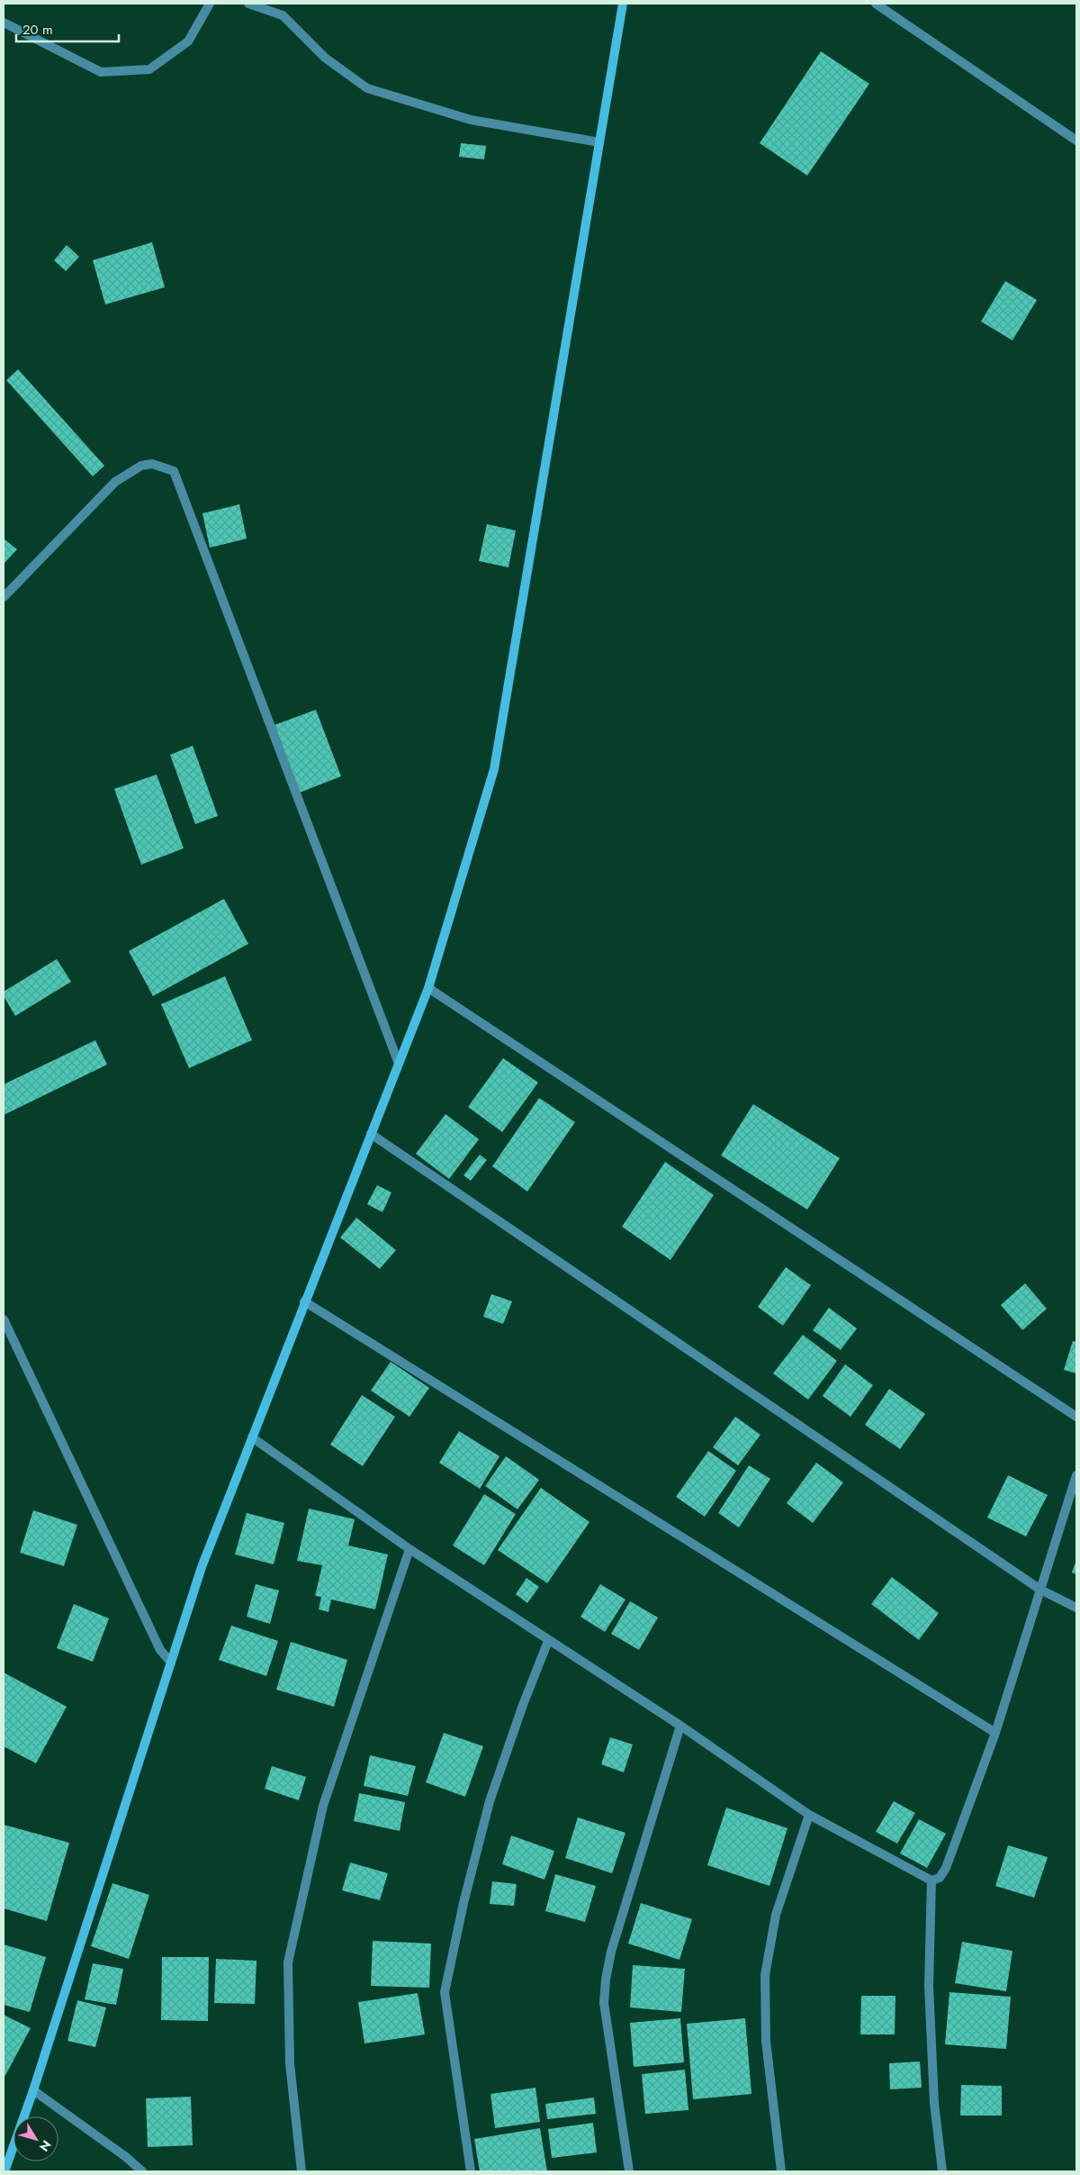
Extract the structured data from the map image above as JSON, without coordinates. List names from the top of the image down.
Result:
{
  "scale_bar": "20 m",
  "north": "bottom right"
}
